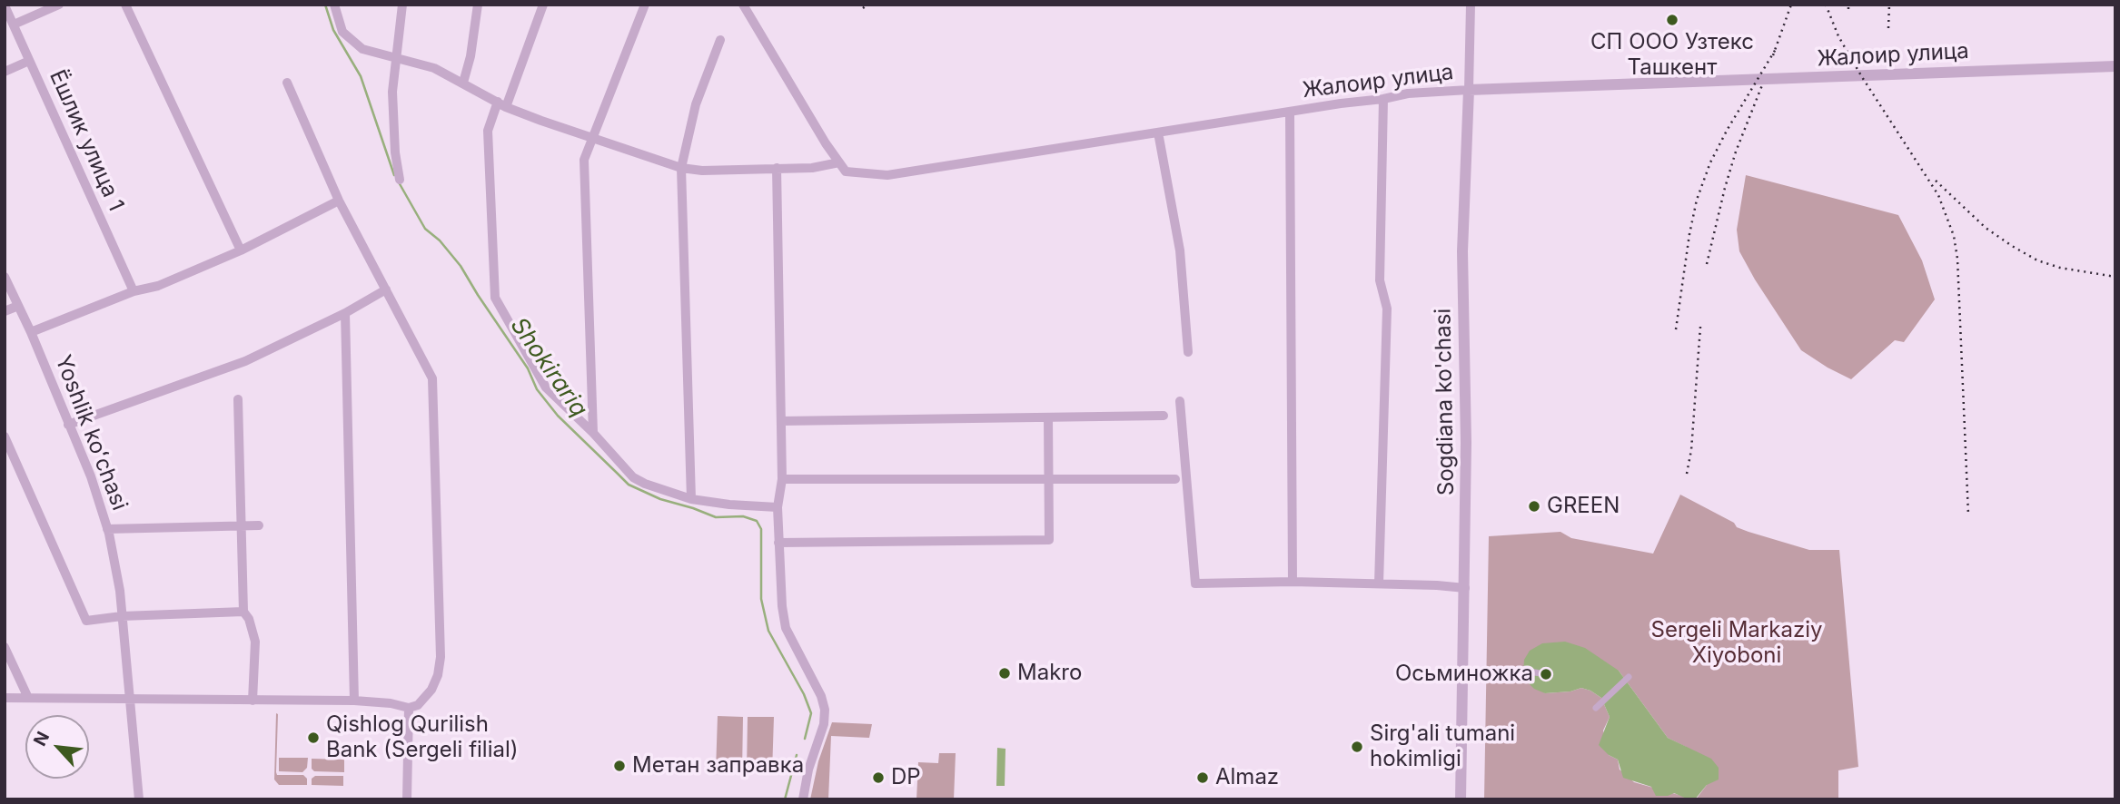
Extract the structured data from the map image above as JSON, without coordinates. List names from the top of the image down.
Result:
{
  "streets": {
    "street": [
      "Жалоир улица",
      "Ёшлик улица 1",
      "Sogdiana ko'chasi",
      "Yoshlik koʻchasi"
    ]
  },
  "crossings": [
    ["Жалоир улица", "Sogdiana ko'chasi"]
  ],
  "water": ["Shokirariq"],
  "parks": ["Sergeli Markaziy Xiyoboni"],
  "places": [
    "СП ООО Узтекс Ташкент",
    "GREEN",
    "Makro",
    "Осьминожка",
    "Qishlog Qurilish Bank (Sergeli filial)",
    "Sirg'ali tumani hokimligi",
    "Метан заправка",
    "DP",
    "Almaz"
  ],
  "north": "top left"
}
